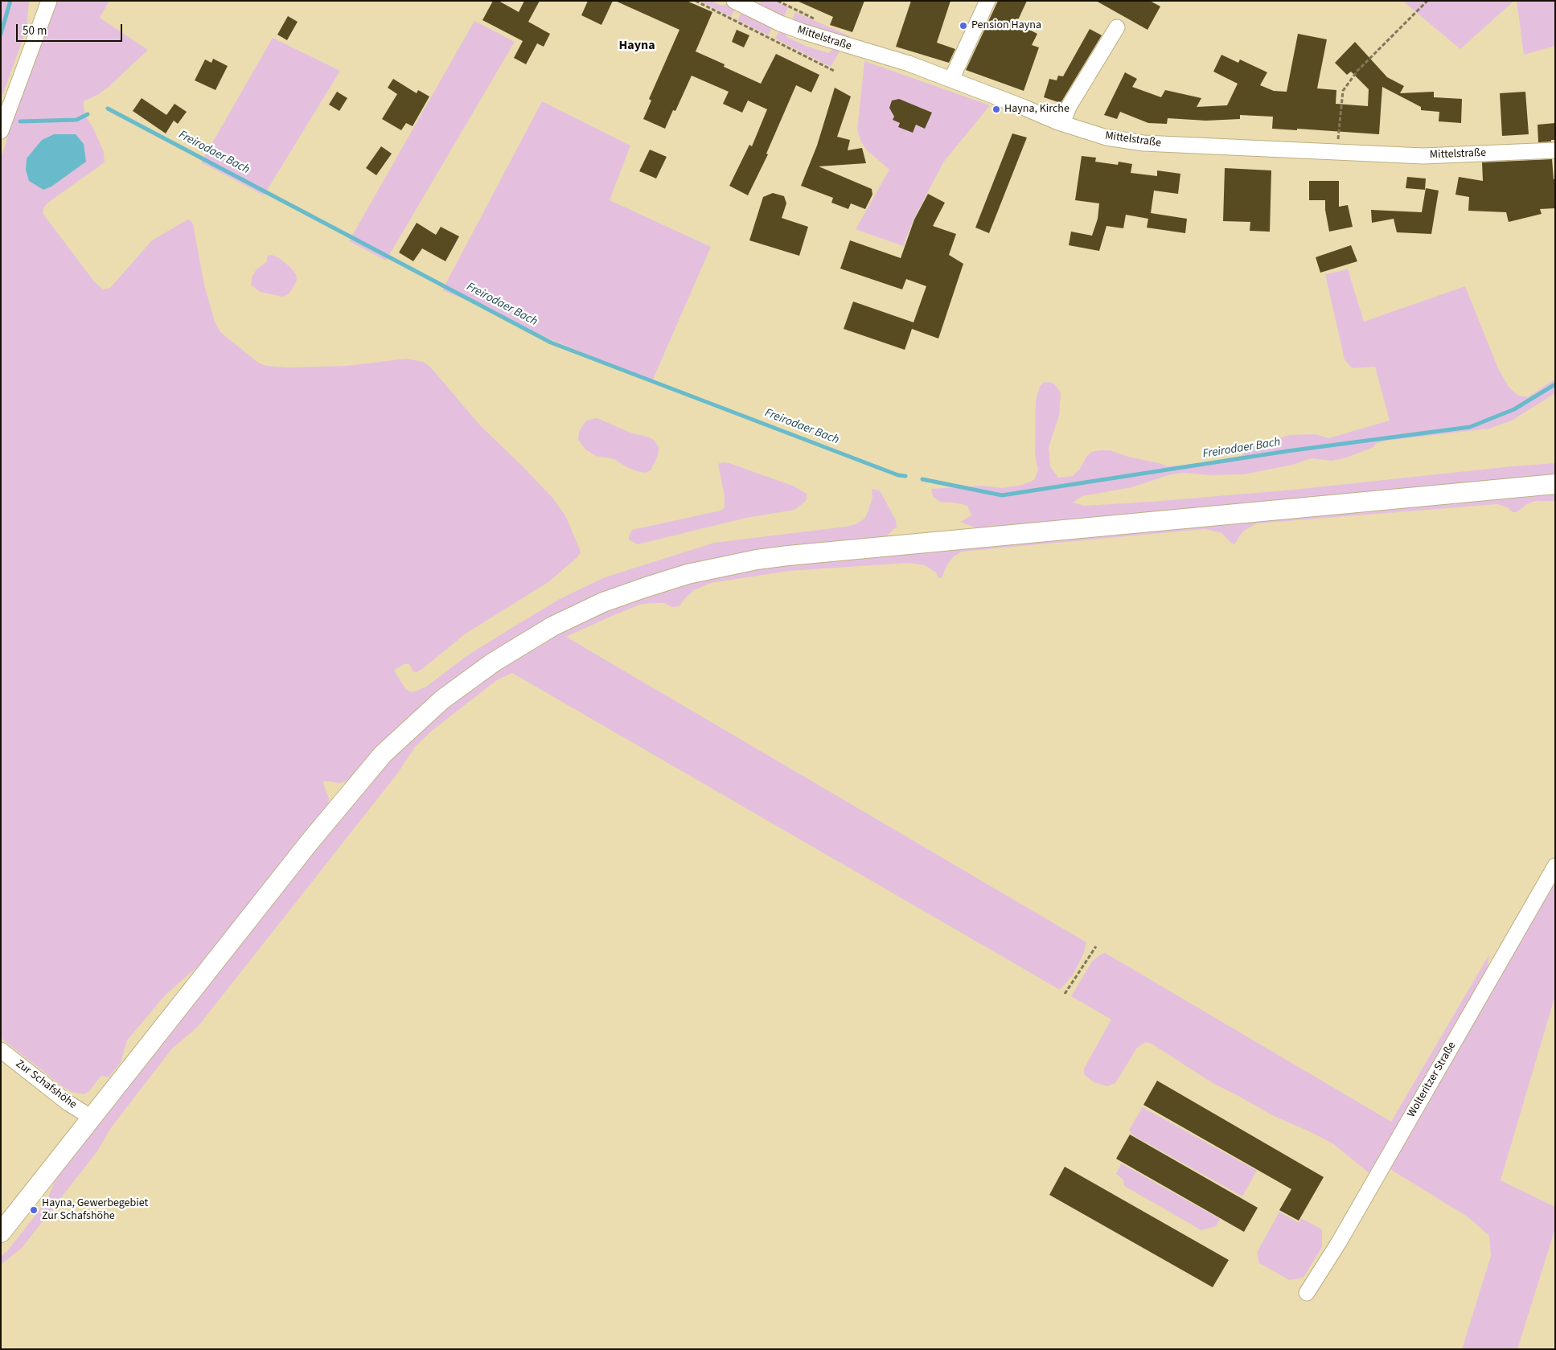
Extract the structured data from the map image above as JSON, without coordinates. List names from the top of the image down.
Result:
{
  "streets": {
    "street": ["Mittelstraße", "Wolteritzer Straße", "Zur Schafshöhe"]
  },
  "districts": ["Hayna"],
  "water": ["Freirodaer Bach"],
  "places": ["Pension Hayna", "Hayna, Kirche", "Hayna, Gewerbegebiet Zur Schafshöhe"],
  "scale_bar": "50 m"
}
